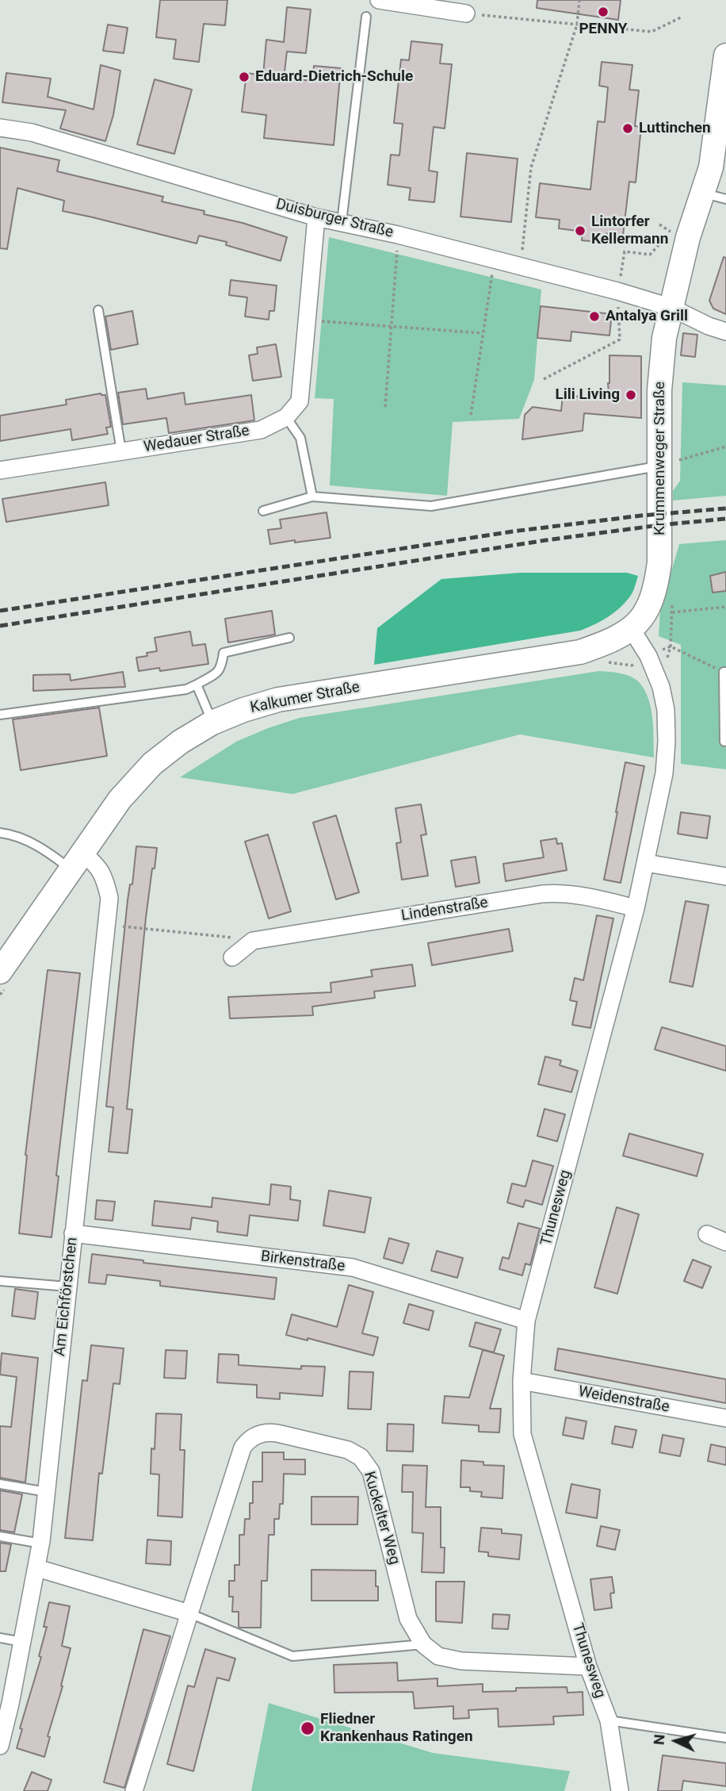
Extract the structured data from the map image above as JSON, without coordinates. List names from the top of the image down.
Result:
{
  "streets": {
    "main road": ["Krummenweger Straße", "Kalkumer Straße"],
    "street": [
      "Duisburger Straße",
      "Wedauer Straße",
      "Lindenstraße",
      "Thunesweg",
      "Birkenstraße",
      "Am Eichförstchen",
      "Weidenstraße",
      "Kuckelter Weg"
    ]
  },
  "crossings": [
    ["Duisburger Straße", "Krummenweger Straße"],
    ["Krummenweger Straße", "Kalkumer Straße"],
    ["Kalkumer Straße", "Thunesweg"],
    ["Kalkumer Straße", "Am Eichförstchen"],
    ["Lindenstraße", "Thunesweg"],
    ["Thunesweg", "Birkenstraße"],
    ["Thunesweg", "Weidenstraße"],
    ["Thunesweg", "Kuckelter Weg"],
    ["Birkenstraße", "Am Eichförstchen"]
  ],
  "places": [
    "PENNY",
    "Eduard-Dietrich-Schule",
    "Luttinchen",
    "Lintorfer Kellermann",
    "Antalya Grill",
    "Lili Living",
    "Fliedner Krankenhaus Ratingen"
  ],
  "north": "left"
}
